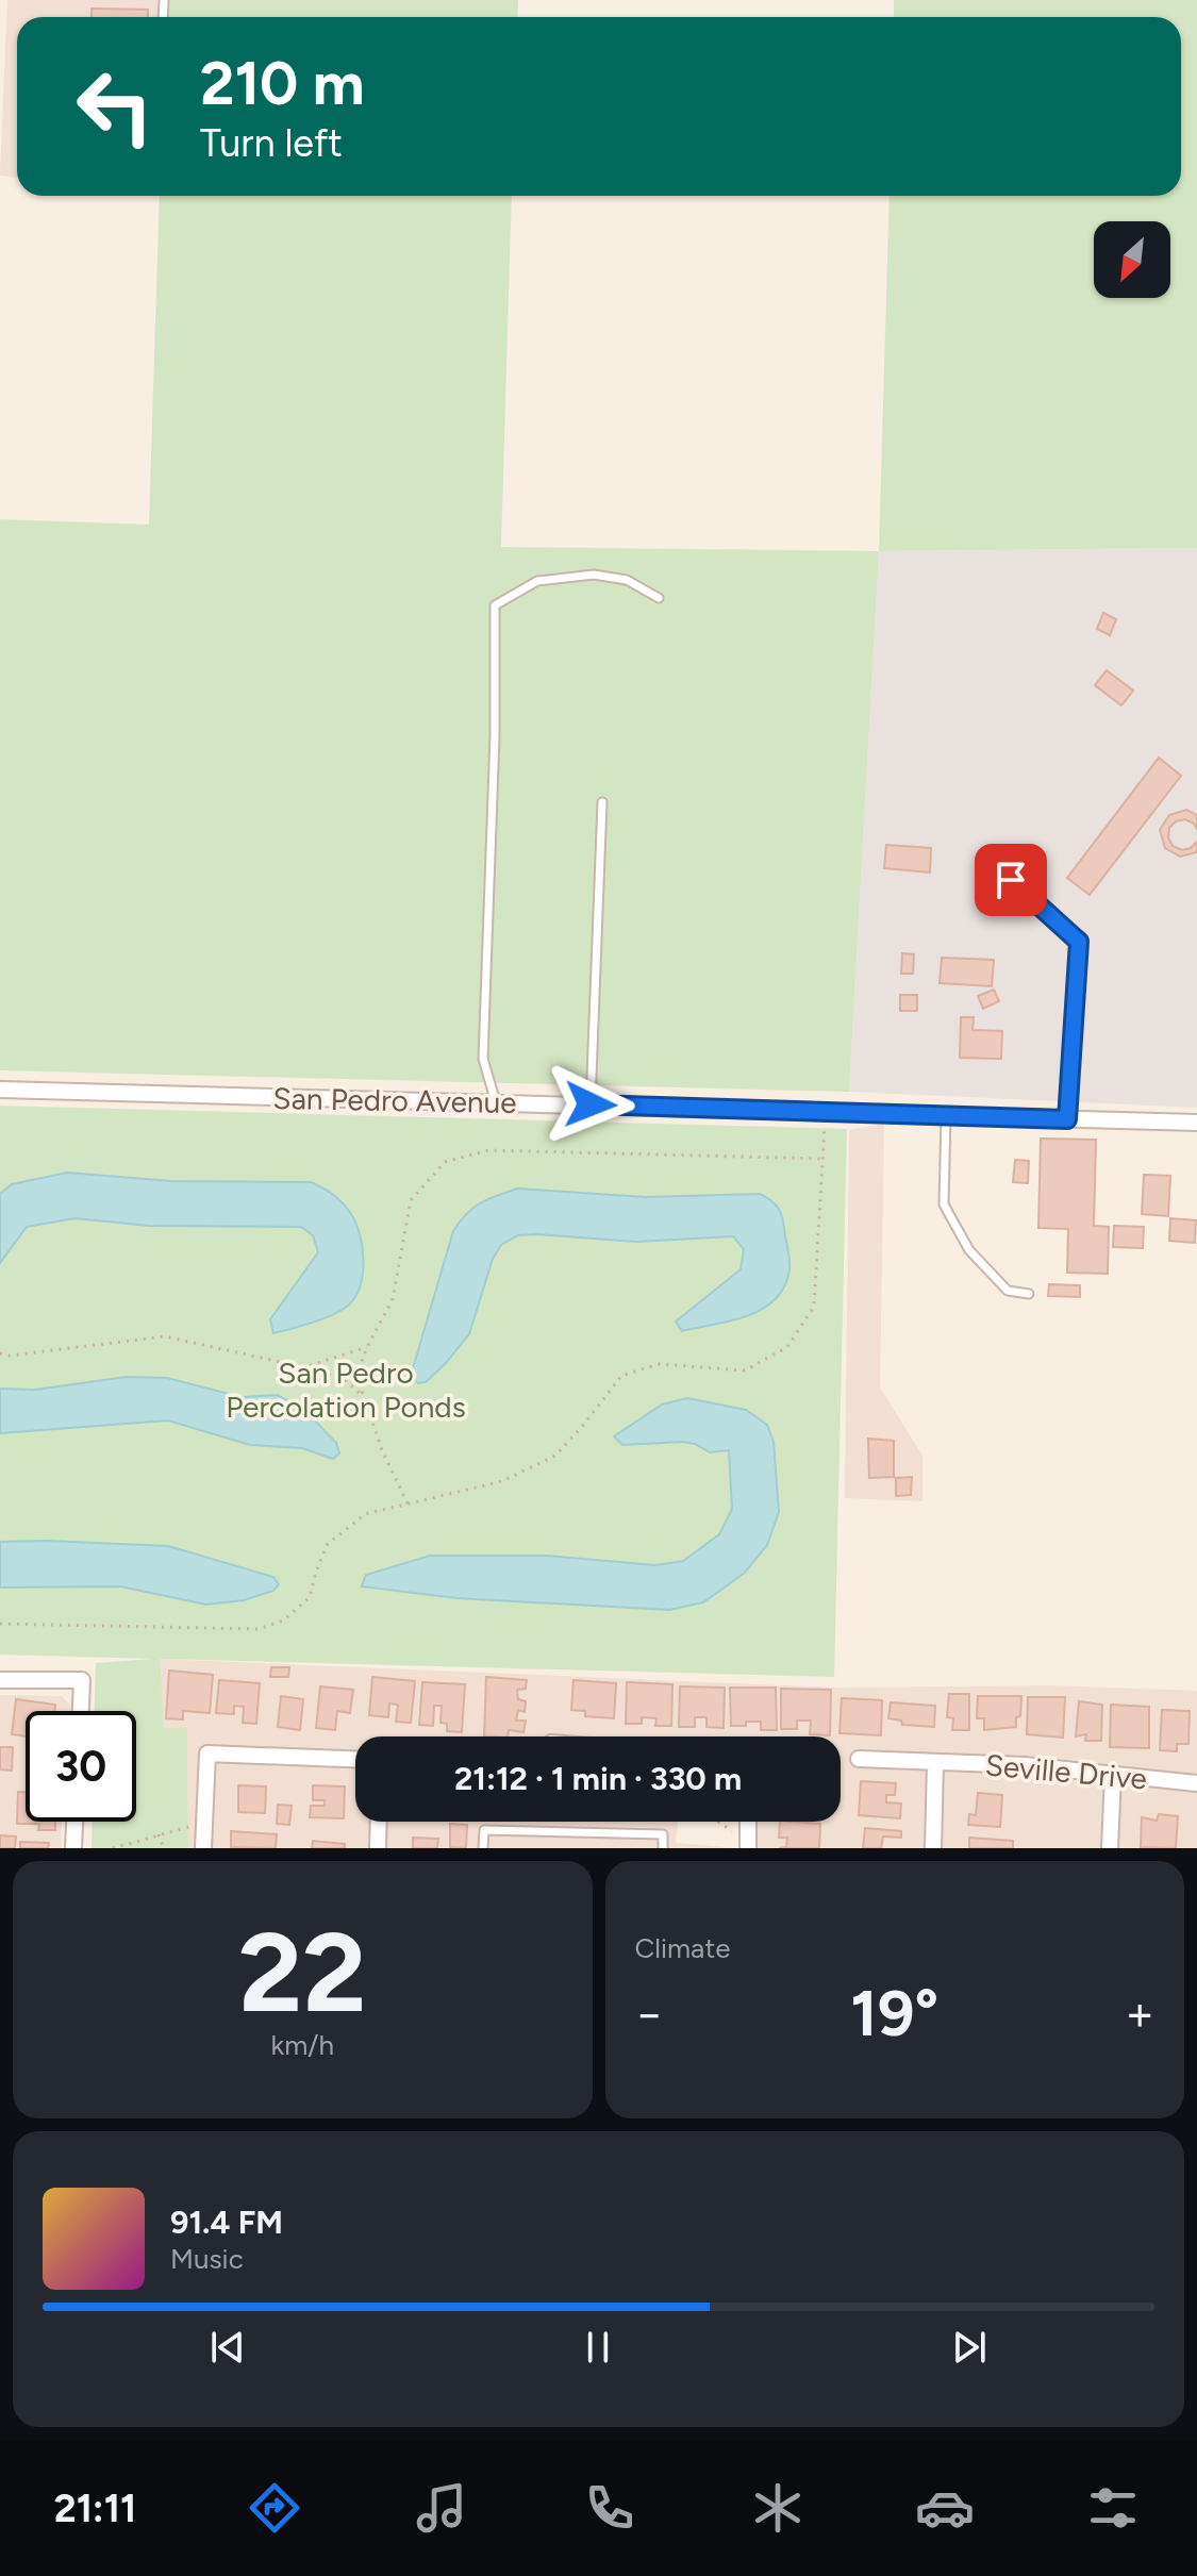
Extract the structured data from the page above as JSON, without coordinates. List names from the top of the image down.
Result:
{
  "streets": {
    "street": ["San Pedro Avenue", "Seville Drive"]
  },
  "parks": ["San Pedro Percolation Ponds"],
  "north": "bottom left",
  "page": {
    "turn": ["210 m", "Turn left"],
    "limit": "30",
    "trip": "21:12 · 1 min · 330 m",
    "tile": [
      ["22", "km/h"],
      "Climate"
    ],
    "heat": ["−", "19°", "+"],
    "song": ["91.4 FM", "Music"],
    "tabs": "21:11"
  }
}
